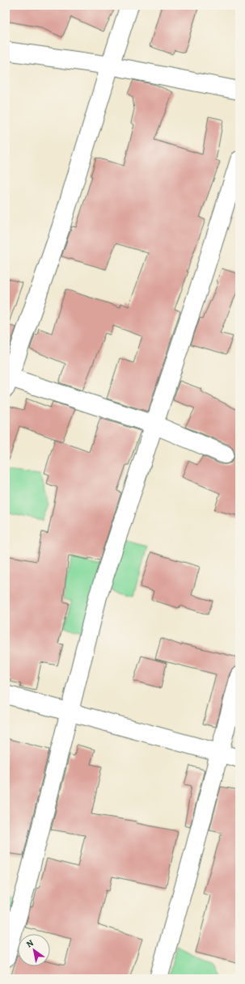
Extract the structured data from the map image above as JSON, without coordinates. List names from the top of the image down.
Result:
{
  "north": "top left"
}
